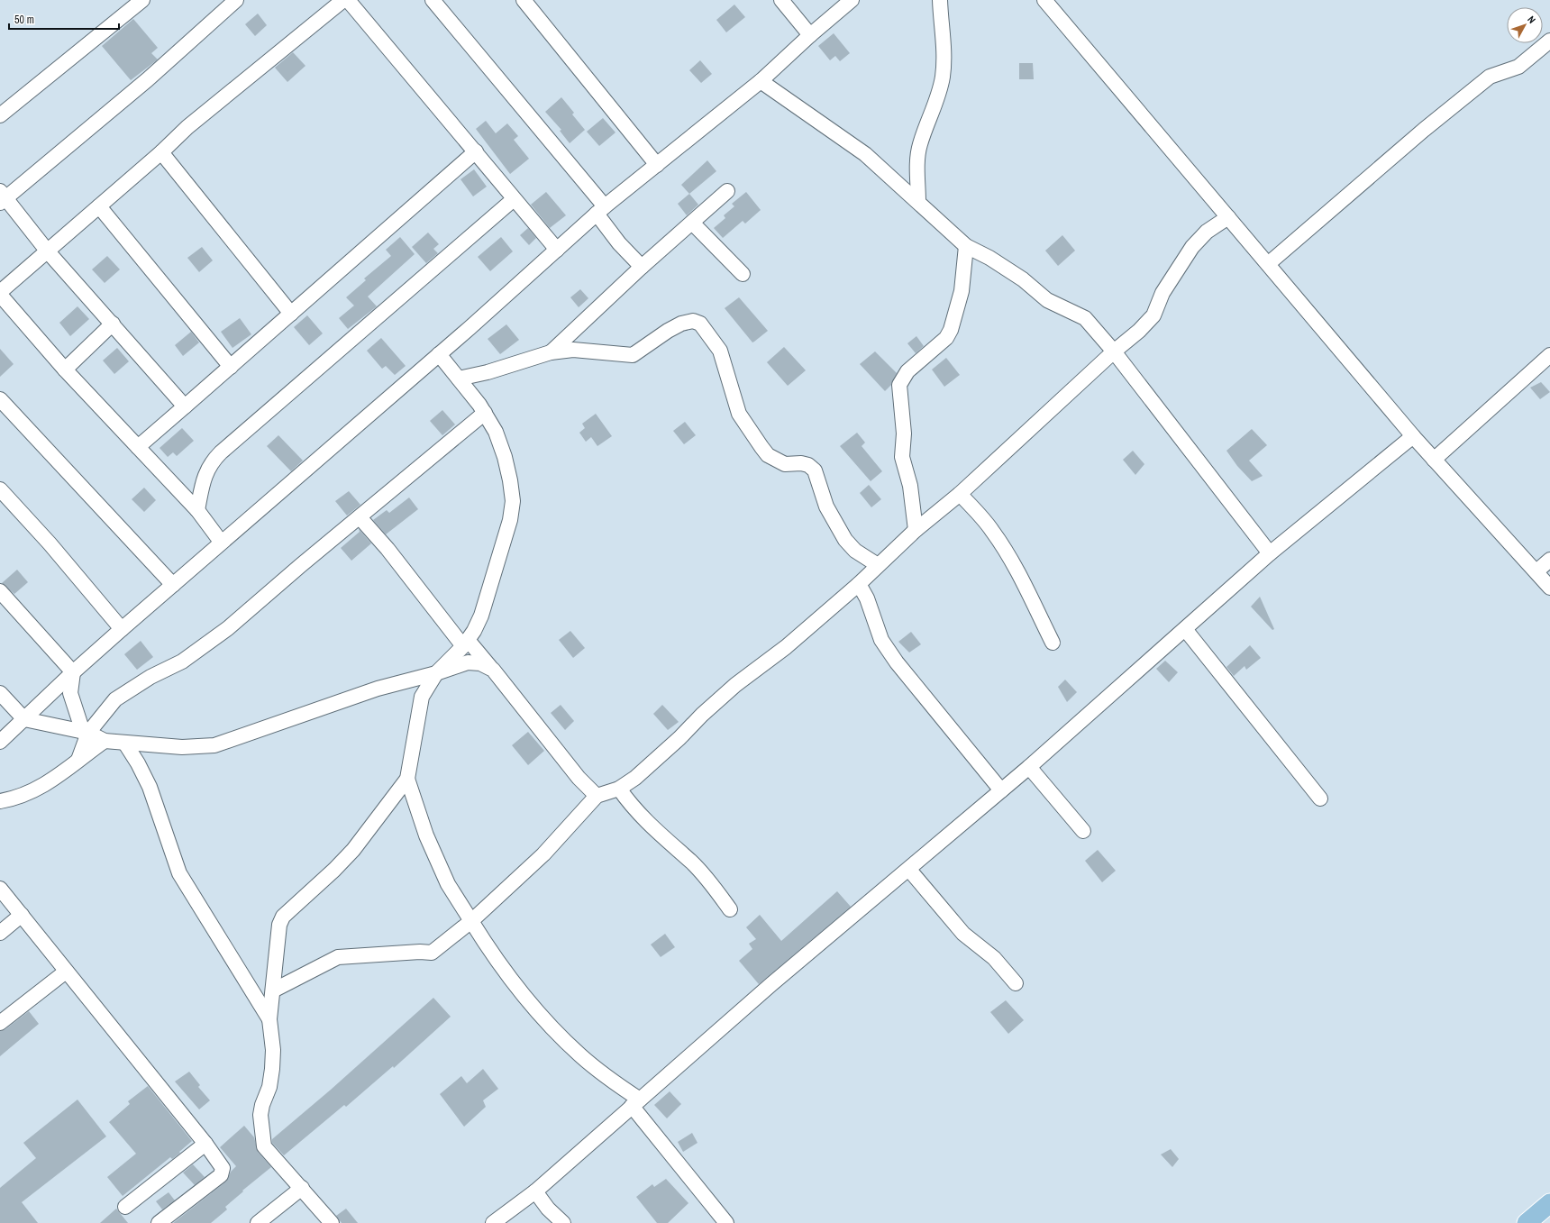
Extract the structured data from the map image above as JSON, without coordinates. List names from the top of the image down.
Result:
{
  "scale_bar": "50 m",
  "north": "top right"
}
